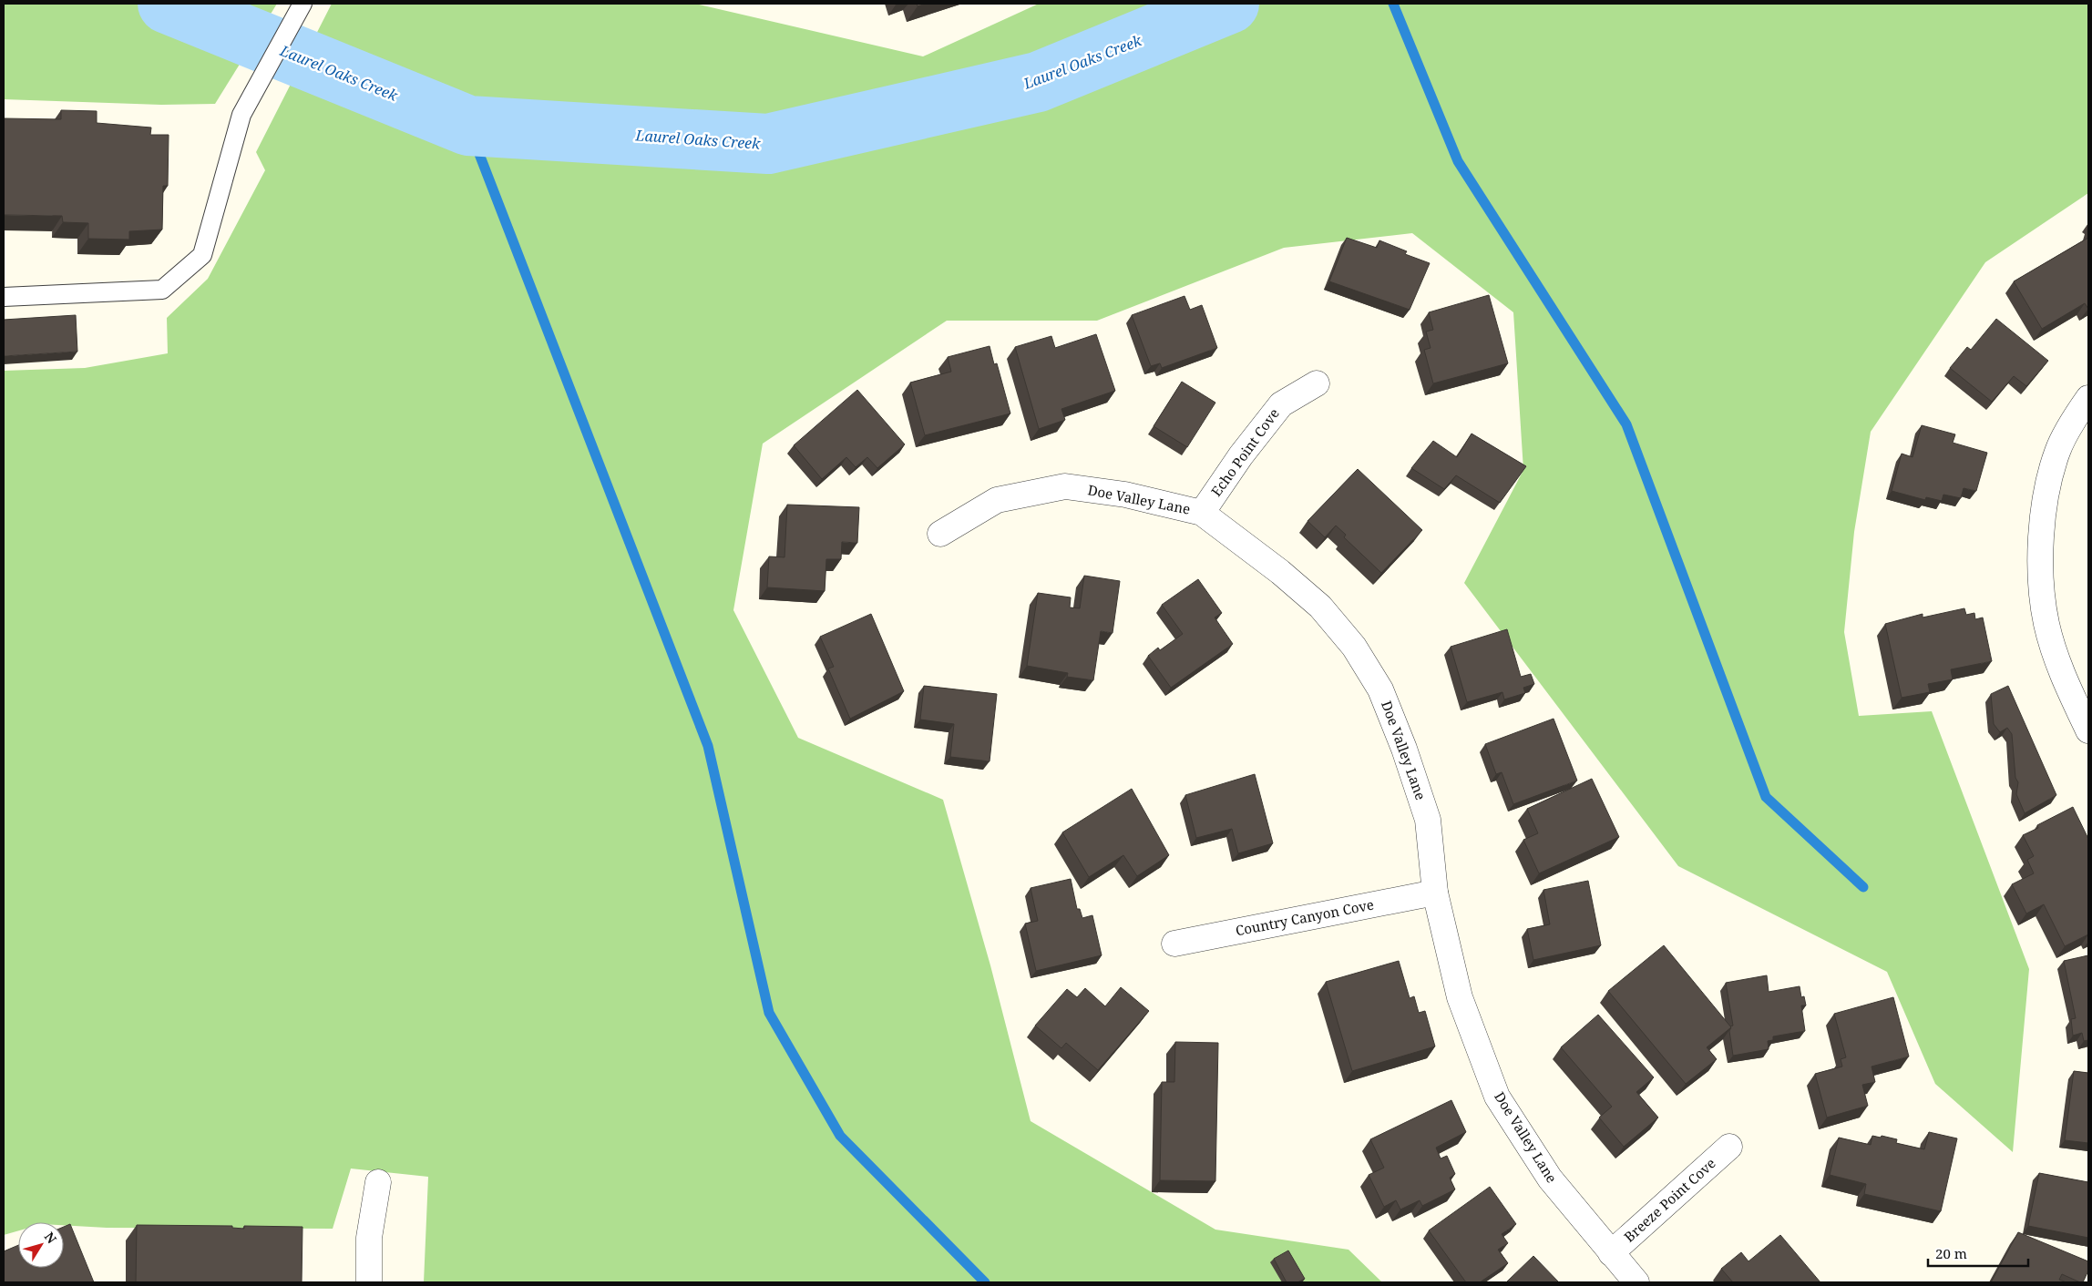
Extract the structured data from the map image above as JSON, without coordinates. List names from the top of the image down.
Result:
{
  "streets": {
    "street": [
      "Echo Point Cove",
      "Doe Valley Lane",
      "Country Canyon Cove",
      "Breeze Point Cove"
    ]
  },
  "crossings": [
    ["Echo Point Cove", "Doe Valley Lane"],
    ["Doe Valley Lane", "Country Canyon Cove"],
    ["Doe Valley Lane", "Breeze Point Cove"]
  ],
  "water": ["Laurel Oaks Creek"],
  "scale_bar": "20 m",
  "north": "top right"
}
